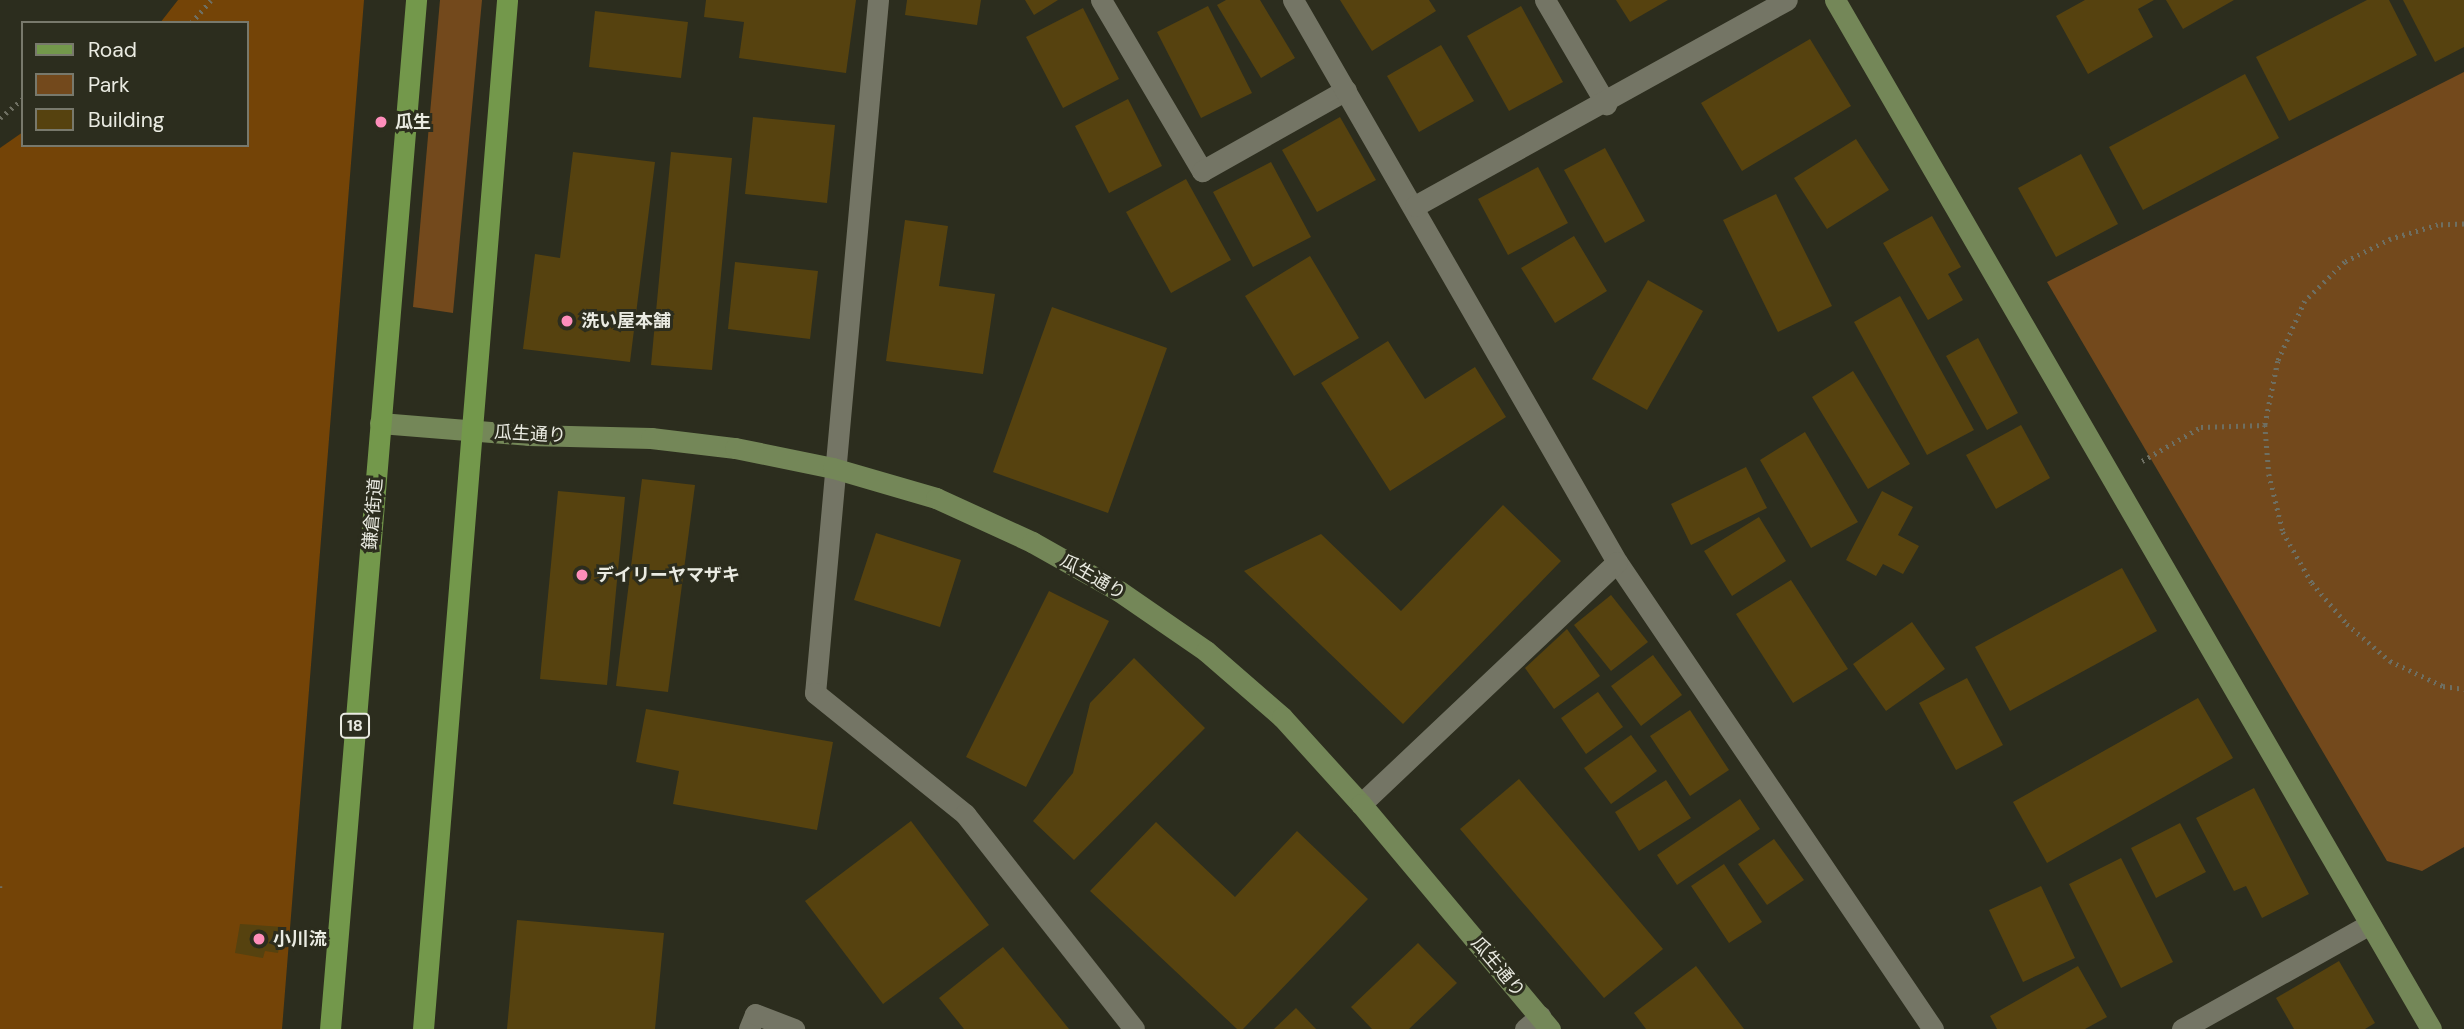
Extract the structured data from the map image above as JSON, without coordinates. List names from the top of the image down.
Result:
{
  "streets": {
    "main road": ["鎌倉街道", "18"],
    "street": ["瓜生通り"]
  },
  "crossings": [
    ["瓜生通り", "鎌倉街道"]
  ],
  "places": [
    "瓜生",
    "洗い屋本舗",
    "デイリーヤマザキ",
    "小川流"
  ],
  "legend": ["Road", "Park", "Building"]
}
